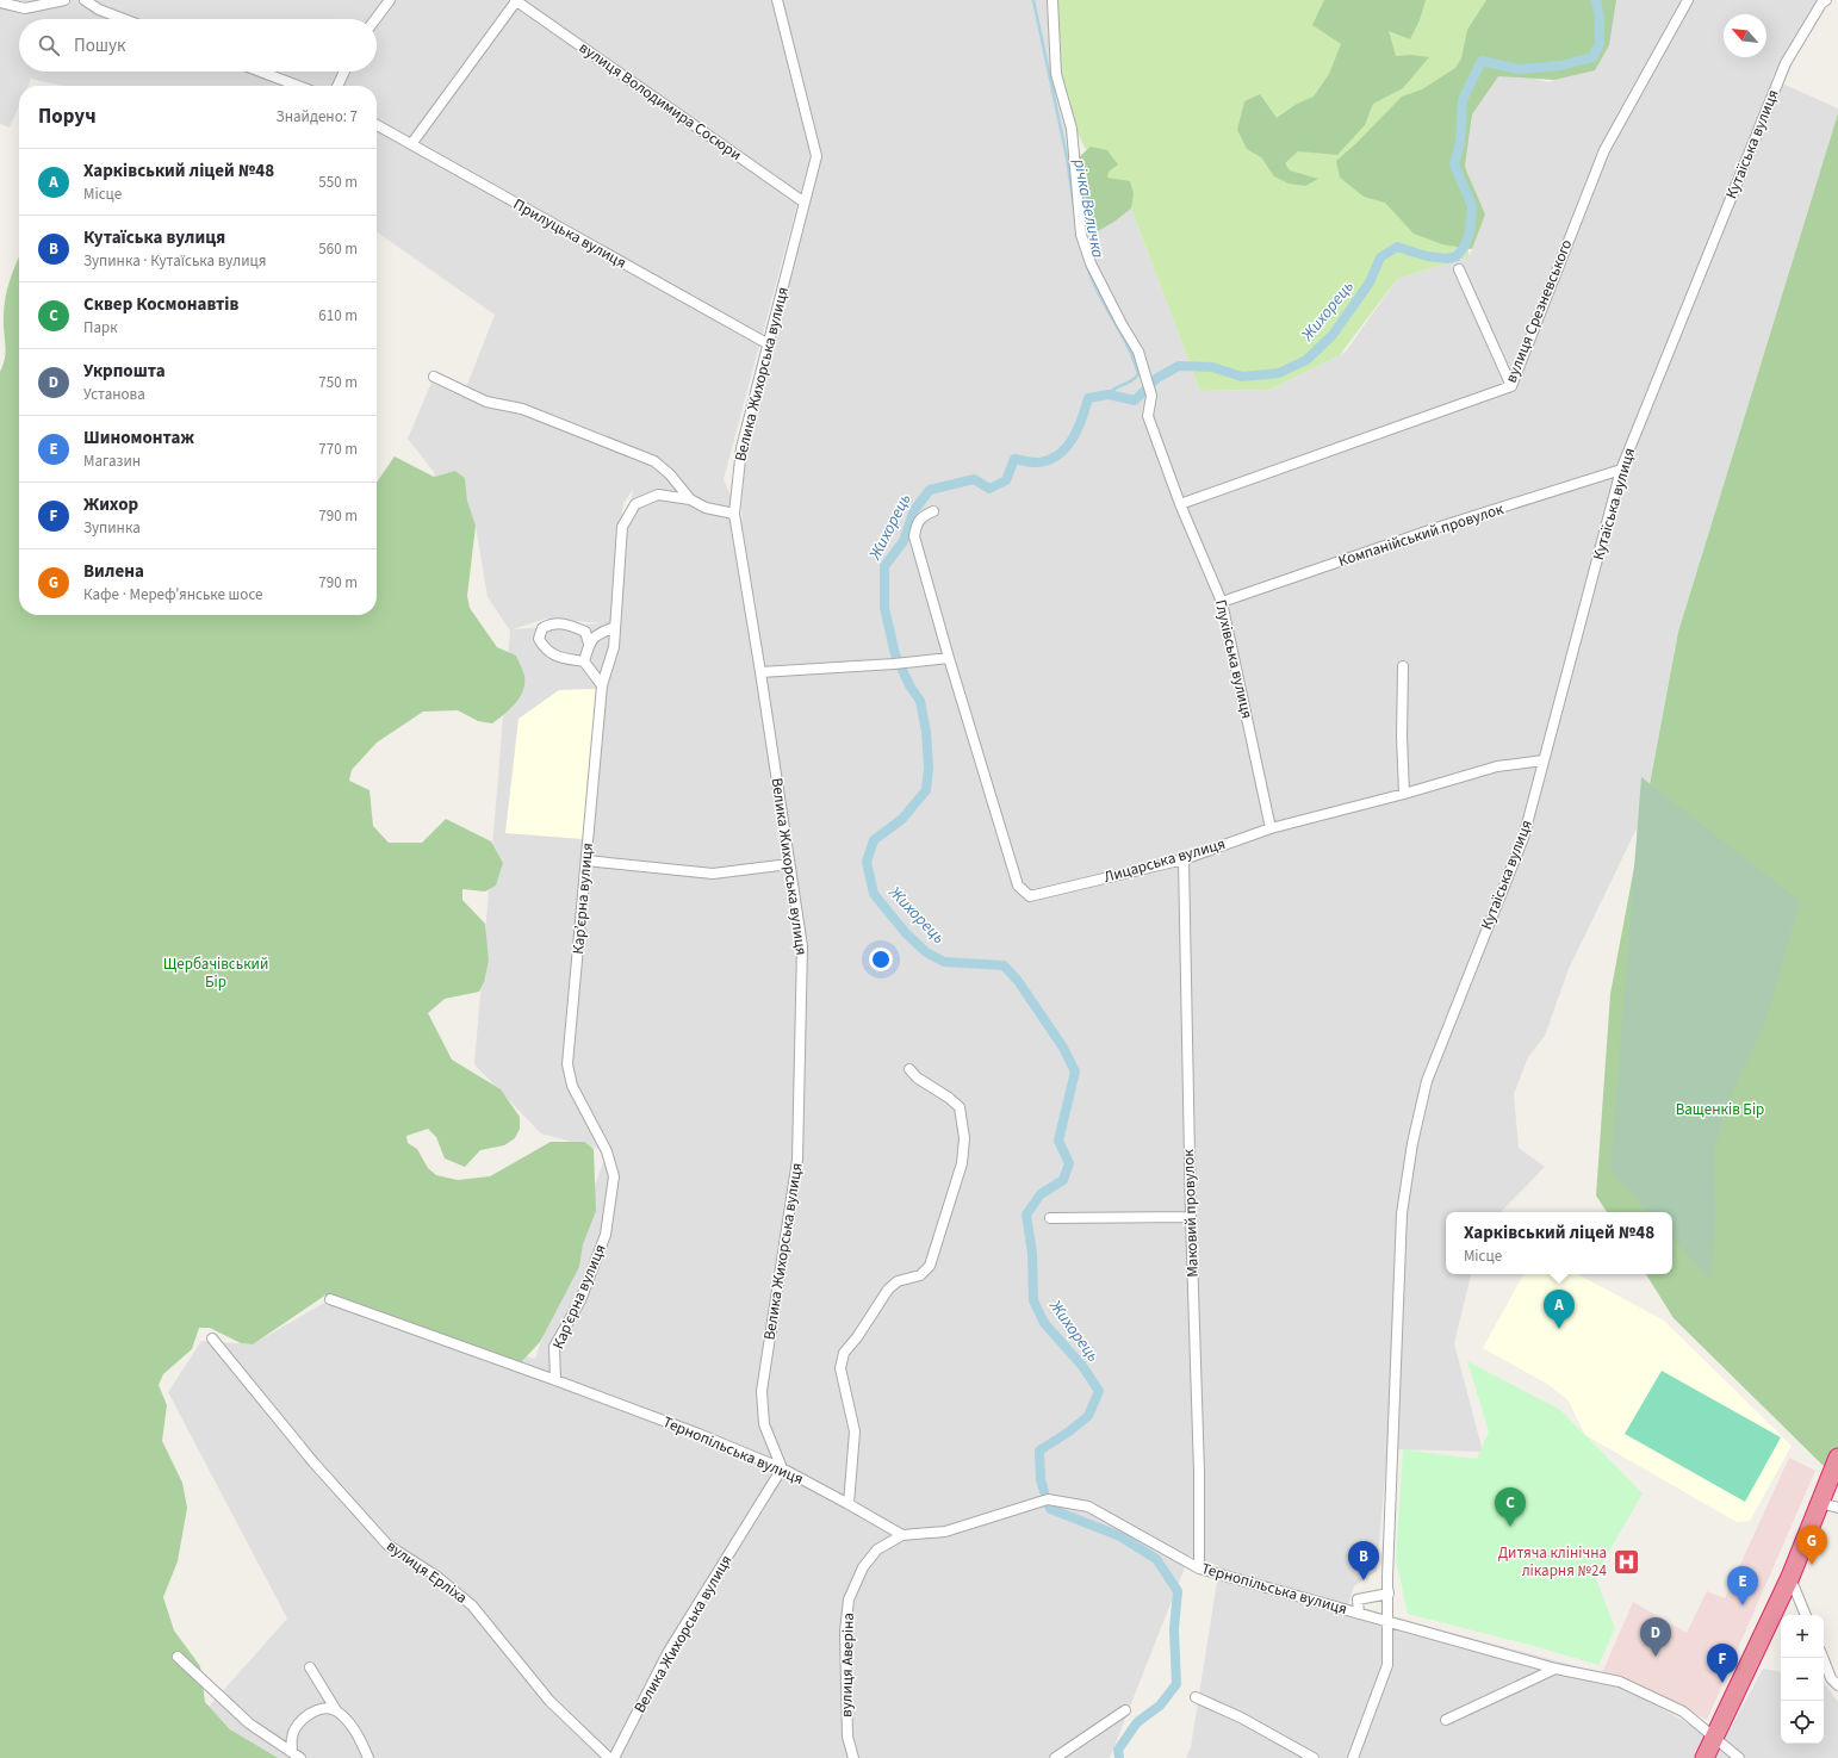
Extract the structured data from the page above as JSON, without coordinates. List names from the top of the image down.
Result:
{
  "streets": {
    "street": [
      "вулиця Володимира Сосюри",
      "Кутаїська вулиця",
      "Прилуцька вулиця",
      "вулиця Срезневського",
      "Велика Жихорська вулиця",
      "Компанійський провулок",
      "Глухівська вулиця",
      "Лицарська вулиця",
      "Кар’єрна вулиця",
      "Маковий провулок",
      "Тернопільська вулиця",
      "вулиця Ерліха",
      "вулиця Аверіна"
    ]
  },
  "crossings": [
    ["вулиця Володимира Сосюри", "Велика Жихорська вулиця"],
    ["Кутаїська вулиця", "Компанійський провулок"],
    ["Кутаїська вулиця", "Лицарська вулиця"],
    ["Кутаїська вулиця", "Тернопільська вулиця"],
    ["Прилуцька вулиця", "Велика Жихорська вулиця"],
    ["вулиця Срезневського", "Глухівська вулиця"],
    ["Велика Жихорська вулиця", "Кар’єрна вулиця"],
    ["Велика Жихорська вулиця", "Тернопільська вулиця"],
    ["Компанійський провулок", "Глухівська вулиця"],
    ["Глухівська вулиця", "Лицарська вулиця"],
    ["Лицарська вулиця", "Маковий провулок"],
    ["Кар’єрна вулиця", "Тернопільська вулиця"],
    ["Маковий провулок", "Тернопільська вулиця"],
    ["Тернопільська вулиця", "вулиця Аверіна"]
  ],
  "water": ["річка Величка", "Жихорець"],
  "parks": ["Щербачівський Бір", "Ващенків Бір"],
  "places": {
    "hospital": ["Дитяча клінічна лікарня №24"]
  },
  "north": "top left",
  "page": {
    "search": "Пошук",
    "heading": ["Поруч", "Знайдено: 7"],
    "list": [
      {
        "mark": "A",
        "name": "Харківський ліцей №48",
        "note": "Місце",
        "value": "550 m"
      },
      {
        "mark": "B",
        "name": "Кутаїська вулиця",
        "note": "Зупинка · Кутаїська вулиця",
        "value": "560 m"
      },
      {
        "mark": "C",
        "name": "Сквер Космонавтів",
        "note": "Парк",
        "value": "610 m"
      },
      {
        "mark": "D",
        "name": "Укрпошта",
        "note": "Установа",
        "value": "750 m"
      },
      {
        "mark": "E",
        "name": "Шиномонтаж",
        "note": "Магазин",
        "value": "770 m"
      },
      {
        "mark": "F",
        "name": "Жихор",
        "note": "Зупинка",
        "value": "790 m"
      },
      {
        "mark": "G",
        "name": "Вилена",
        "note": "Кафе · Мереф'янське шосе",
        "value": "790 m"
      }
    ],
    "popup": ["Харківський ліцей №48", "Місце"],
    "pins": [
      "A",
      "C",
      "G",
      "B",
      "E",
      "D",
      "F"
    ],
    "map_buttons": ["+", "−"]
  }
}
